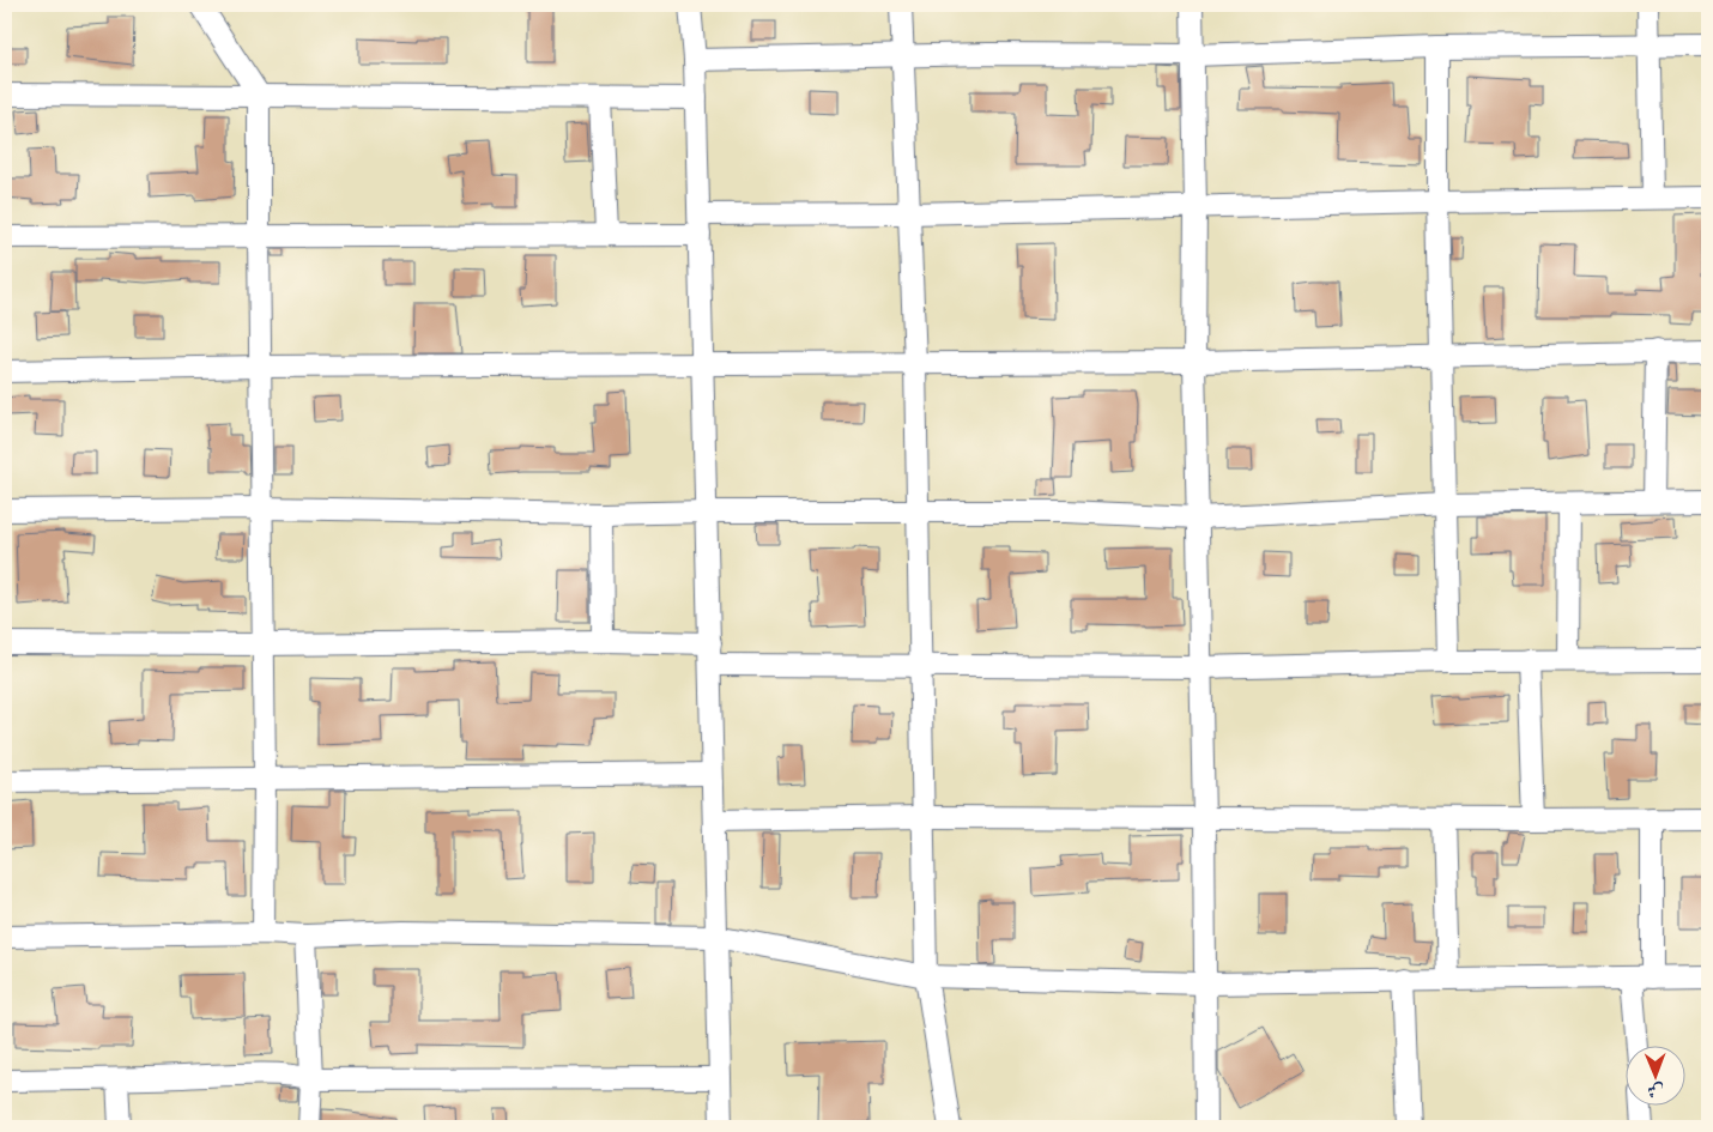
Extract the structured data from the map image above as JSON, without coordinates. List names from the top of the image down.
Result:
{
  "north": "bottom"
}
